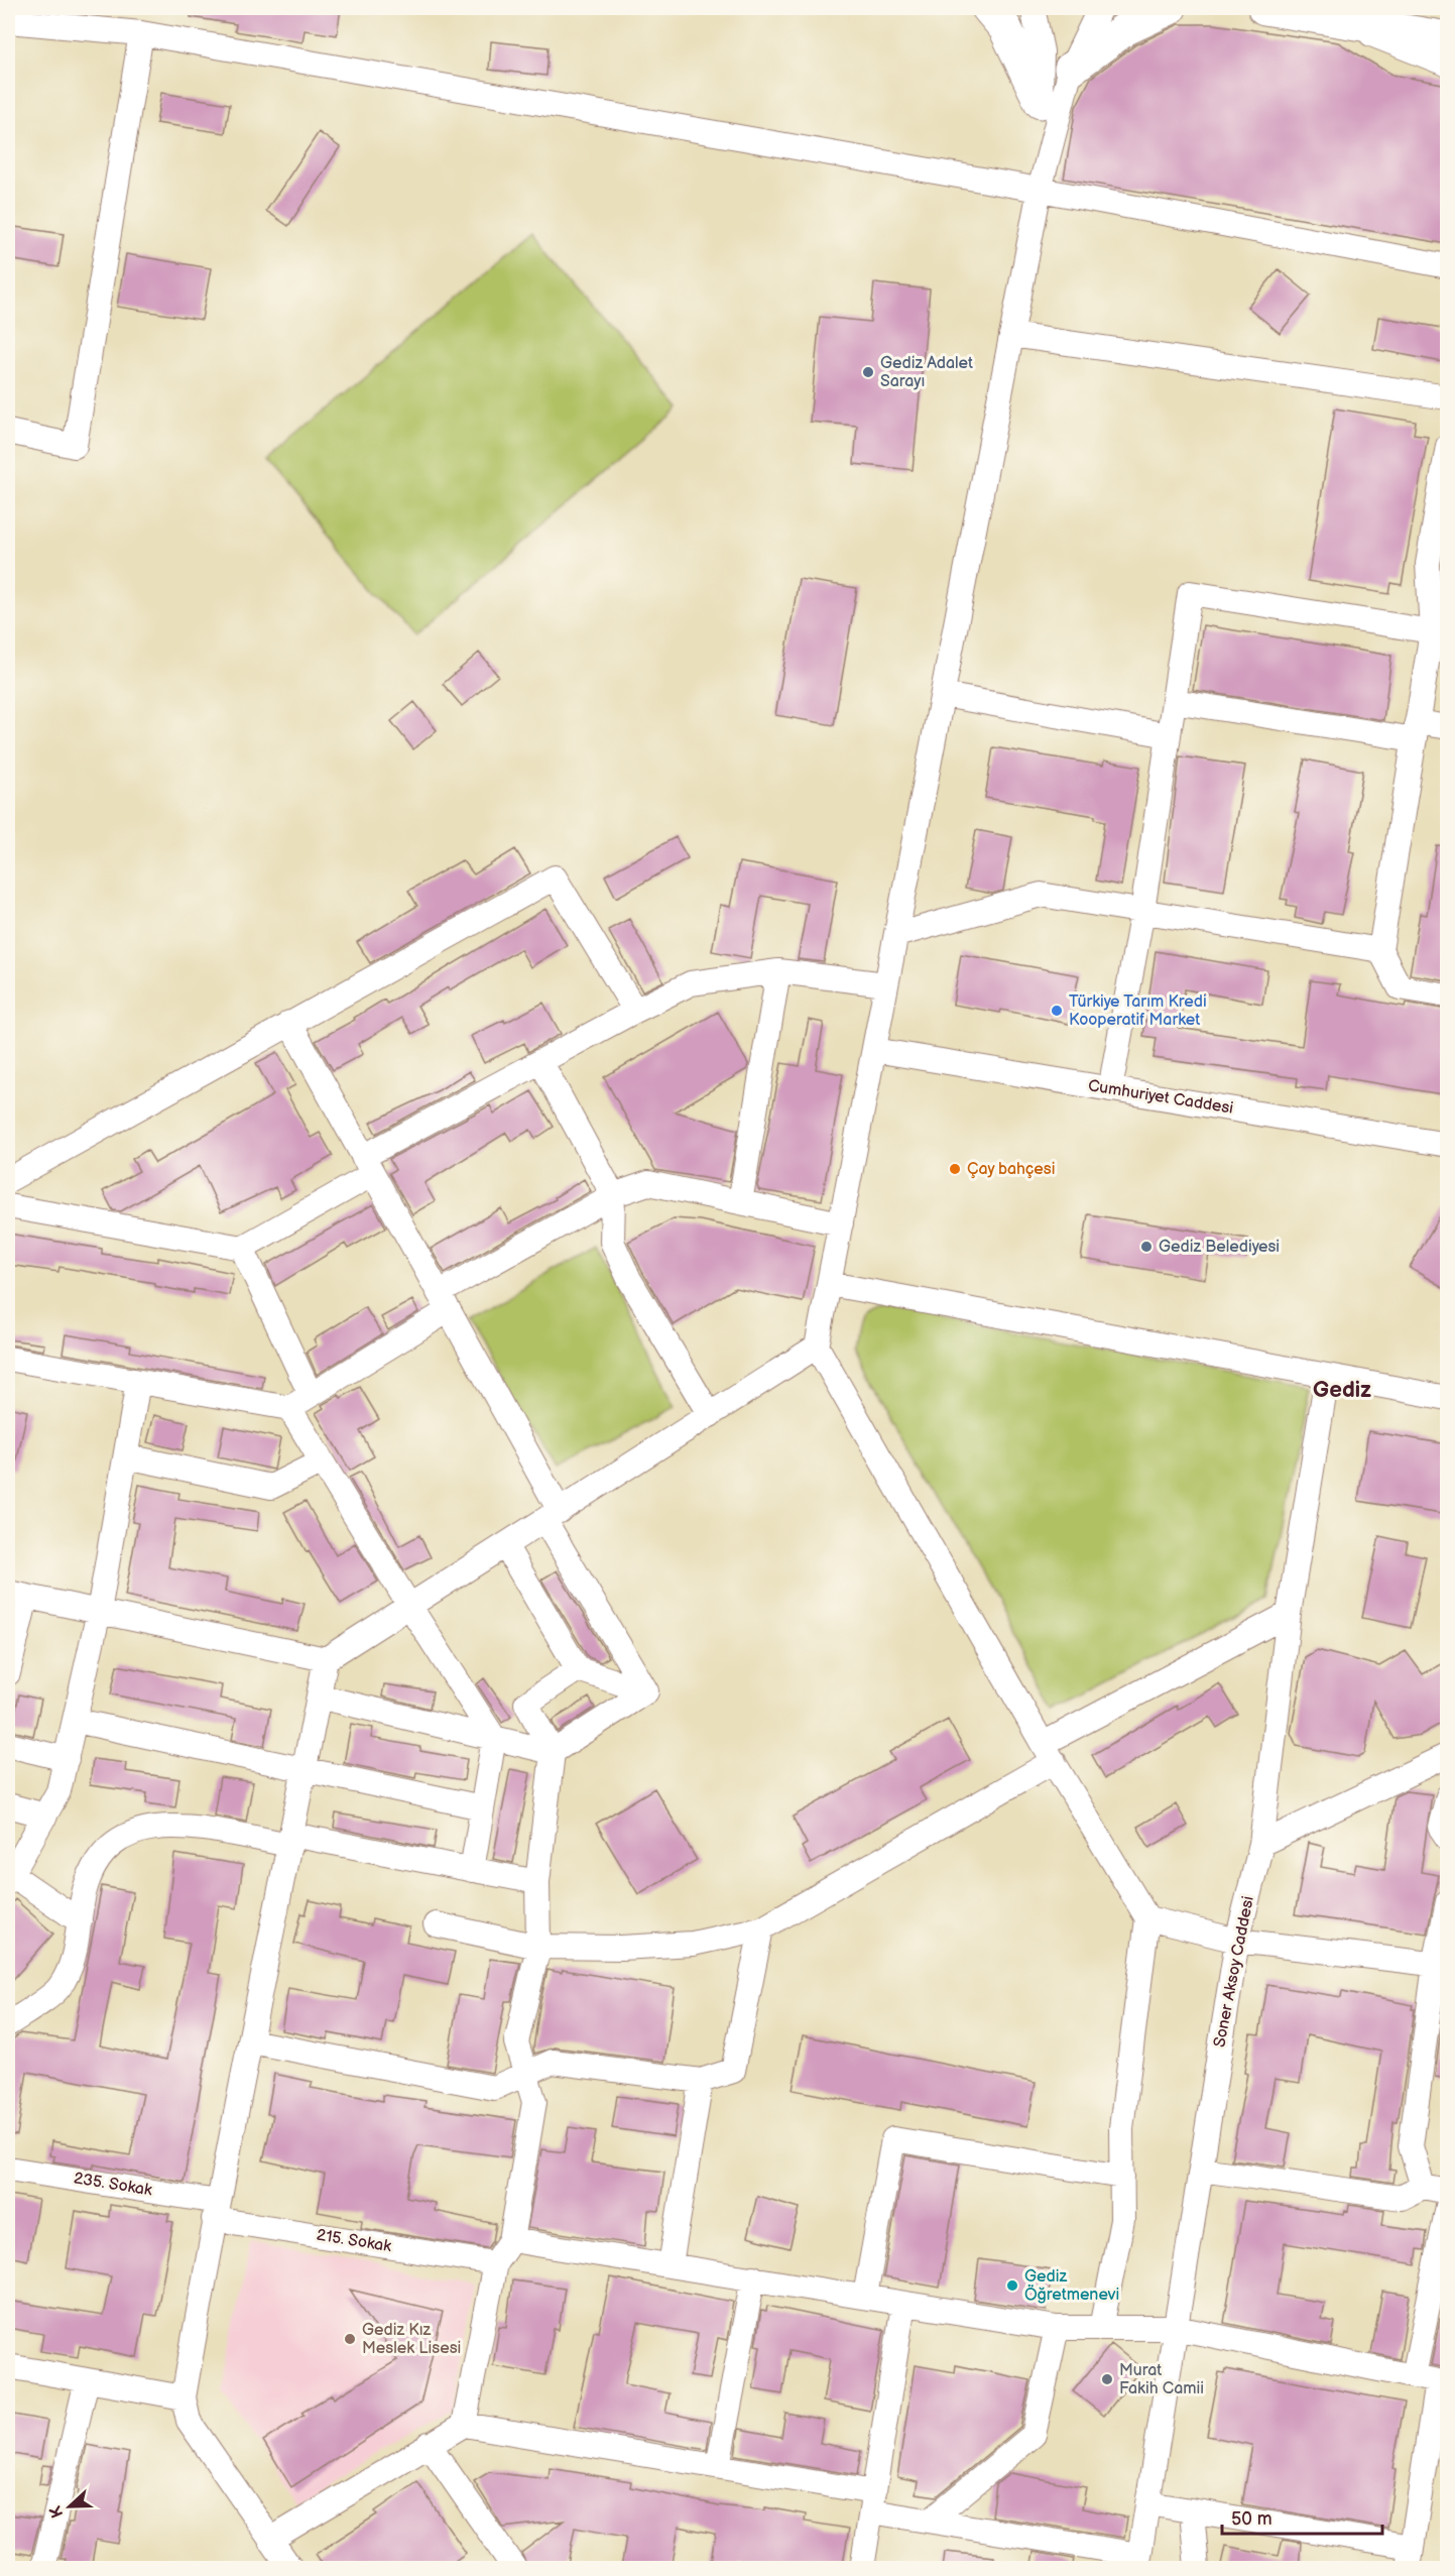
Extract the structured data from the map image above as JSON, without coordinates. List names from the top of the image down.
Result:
{
  "streets": {
    "street": [
      "Cumhuriyet Caddesi",
      "Soner Aksoy Caddesi",
      "235. Sokak",
      "215. Sokak"
    ]
  },
  "crossings": [
    ["235. Sokak", "215. Sokak"]
  ],
  "districts": ["Gediz"],
  "places": [
    "Gediz Adalet Sarayı",
    "Türkiye Tarım Kredi Kooperatif Market",
    "Çay bahçesi",
    "Gediz Belediyesi",
    "Gediz Öğretmenevi",
    "Gediz Kız Meslek Lisesi",
    "Murat Fakih Camii"
  ],
  "scale_bar": "50 m",
  "north": "left"
}
